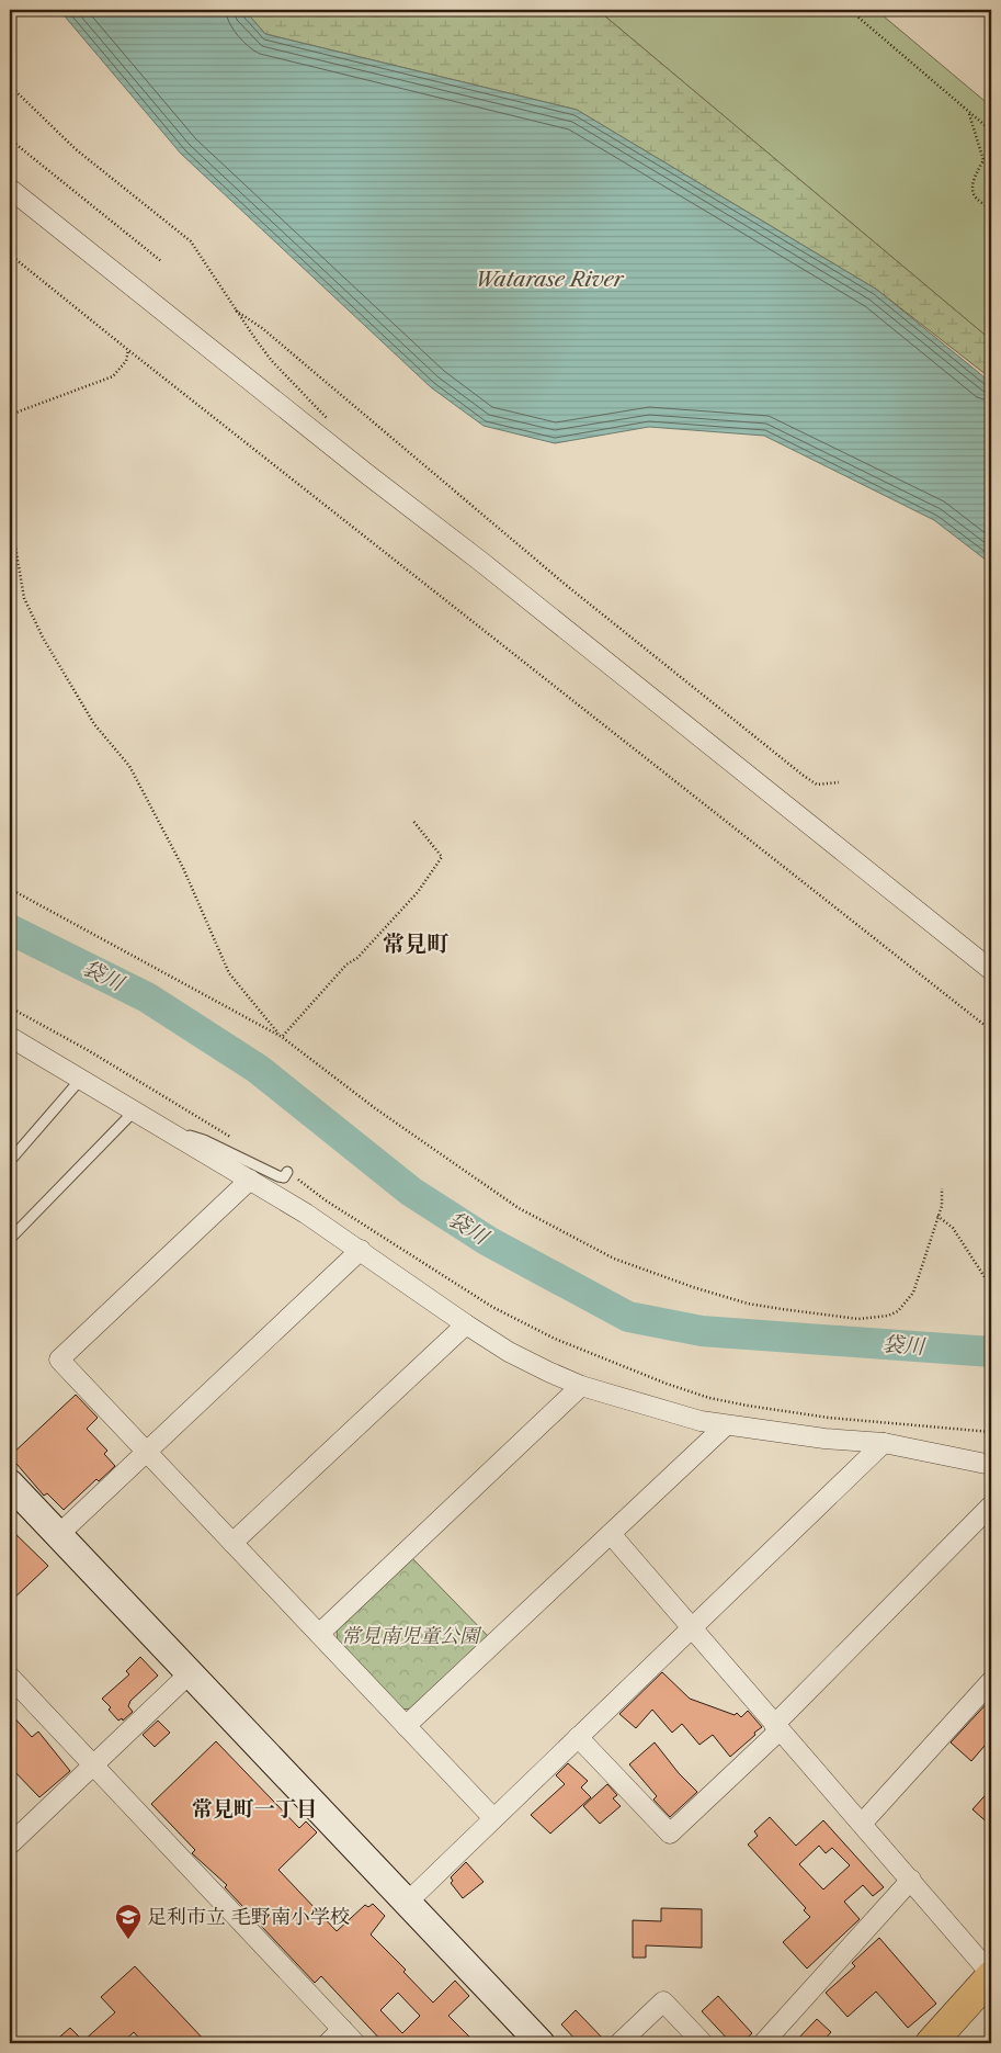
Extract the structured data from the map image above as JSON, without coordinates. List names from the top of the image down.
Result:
{
  "districts": ["常見町", "常見町一丁目"],
  "water": ["Watarase River", "袋川"],
  "parks": ["常見南児童公園"],
  "places": {
    "school or university": ["足利市立 毛野南小学校"]
  }
}
